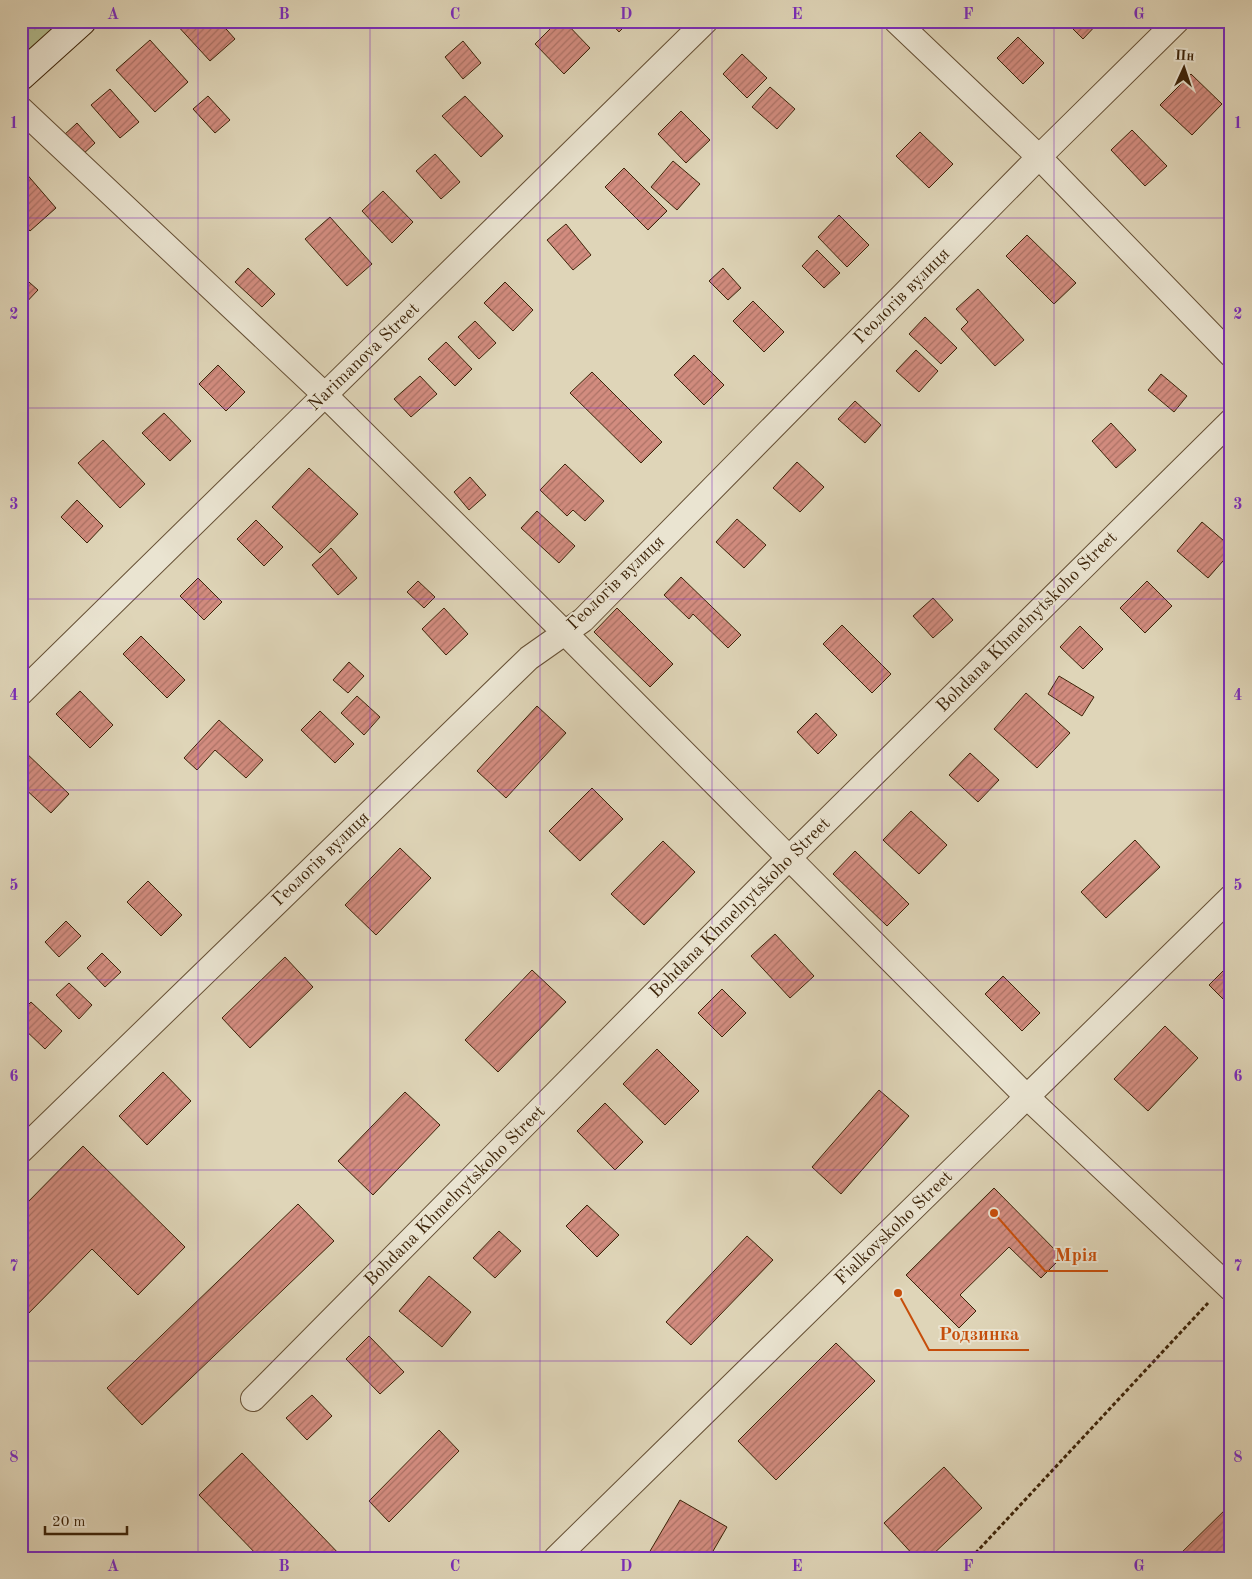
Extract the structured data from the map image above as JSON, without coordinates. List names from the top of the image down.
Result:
{
  "streets": {
    "street": [
      "Геологів вулиця",
      "Narimanova Street",
      "Bohdana Khmelnytskoho Street",
      "Fialkovskoho Street"
    ]
  },
  "places": ["Мрія", "Родзинка"],
  "scale_bar": "20 m",
  "north": "top",
  "grid": {
    "columns": [
      "A",
      "B",
      "C",
      "D",
      "E",
      "F",
      "G"
    ],
    "rows": [
      "1",
      "2",
      "3",
      "4",
      "5",
      "6",
      "7",
      "8"
    ]
  }
}
